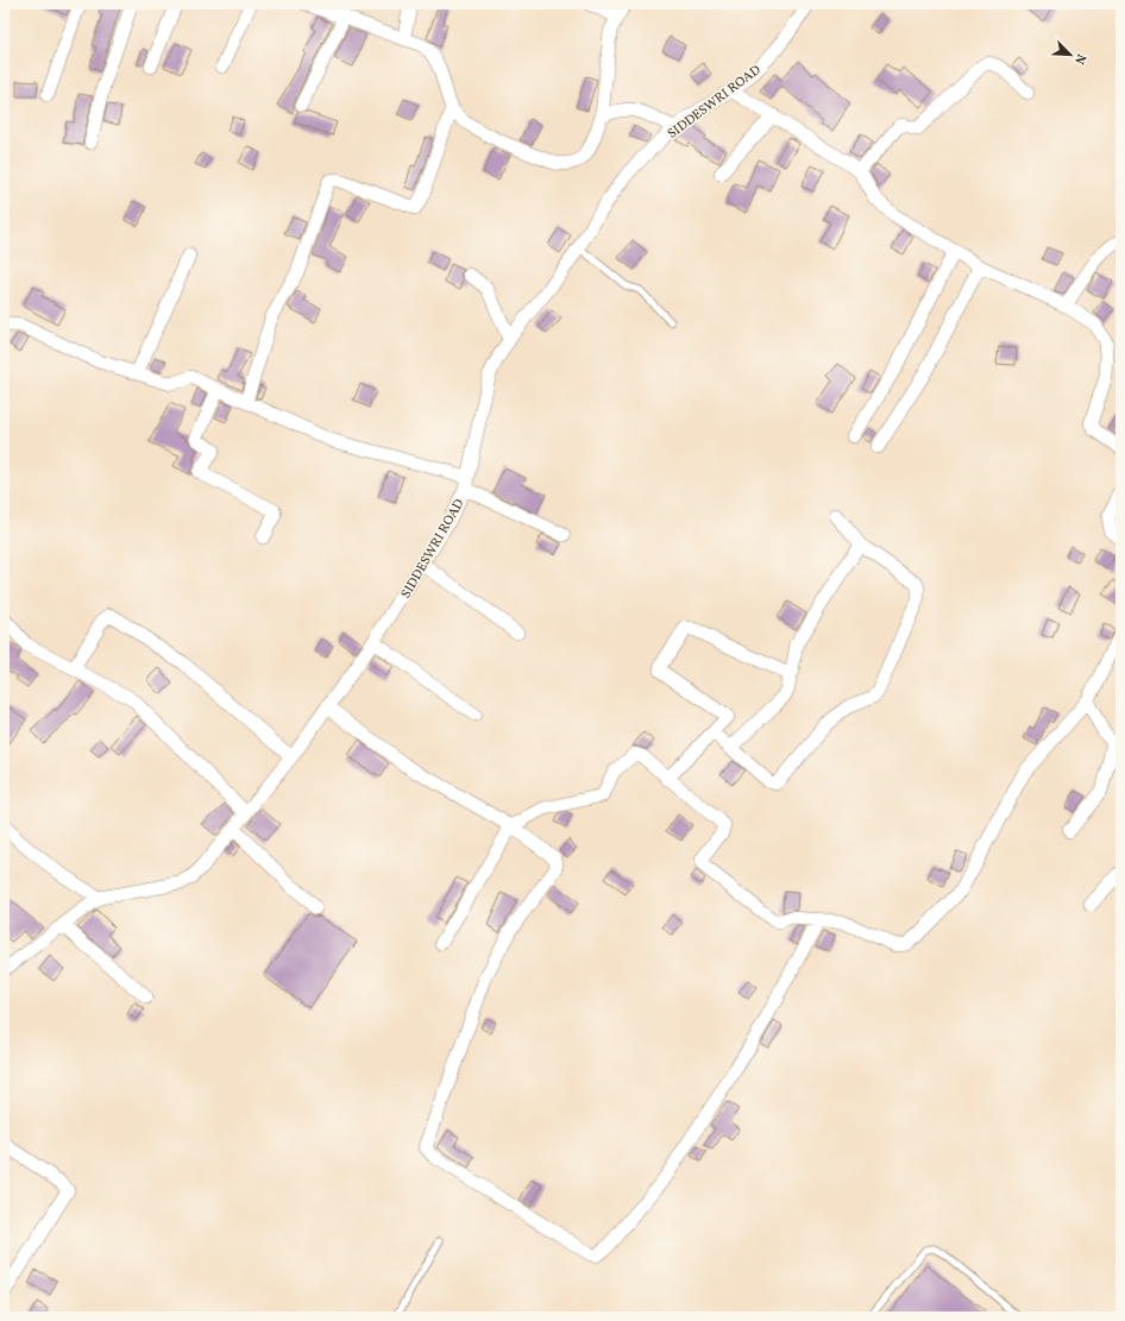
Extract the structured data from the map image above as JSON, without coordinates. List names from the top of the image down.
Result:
{
  "streets": {
    "street": ["SIDDESWRI ROAD"]
  },
  "north": "bottom right"
}
